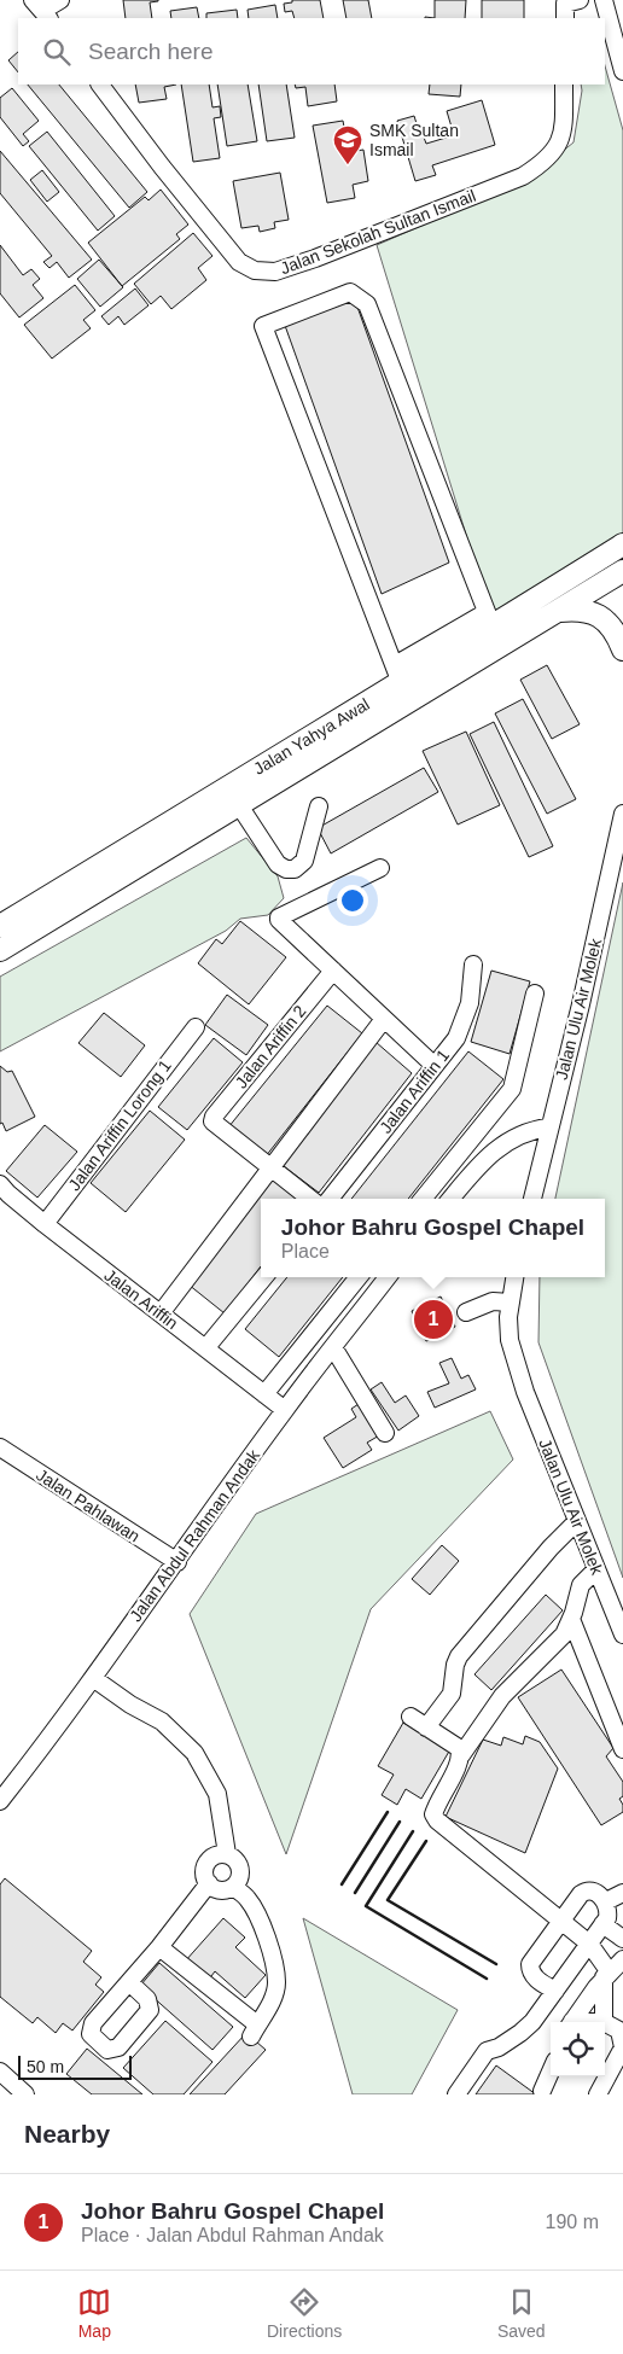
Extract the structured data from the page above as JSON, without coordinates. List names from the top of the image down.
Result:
{
  "streets": {
    "main road": ["Jalan Yahya Awal"],
    "street": [
      "Jalan Sekolah Sultan Ismail",
      "Jalan Ulu Air Molek",
      "Jalan Ariffin 2",
      "Jalan Ariffin 1",
      "Jalan Ariffin Lorong 1",
      "Jalan Ariffin",
      "Jalan Pahlawan",
      "Jalan Abdul Rahman Andak"
    ]
  },
  "crossings": [
    ["Jalan Ariffin Lorong 1", "Jalan Ariffin"],
    ["Jalan Ariffin", "Jalan Abdul Rahman Andak"],
    ["Jalan Pahlawan", "Jalan Abdul Rahman Andak"]
  ],
  "places": {
    "school or university": ["SMK Sultan Ismail"]
  },
  "scale_bar": "50 m",
  "page": {
    "search": "Search here",
    "popup": ["Johor Bahru Gospel Chapel", "Place"],
    "pins": "1",
    "scale": "50 m",
    "heading": "Nearby",
    "list": [
      {
        "mark": "1",
        "name": "Johor Bahru Gospel Chapel",
        "note": "Place · Jalan Abdul Rahman Andak",
        "value": "190 m"
      }
    ],
    "nav": ["Map", "Directions", "Saved"]
  }
}
